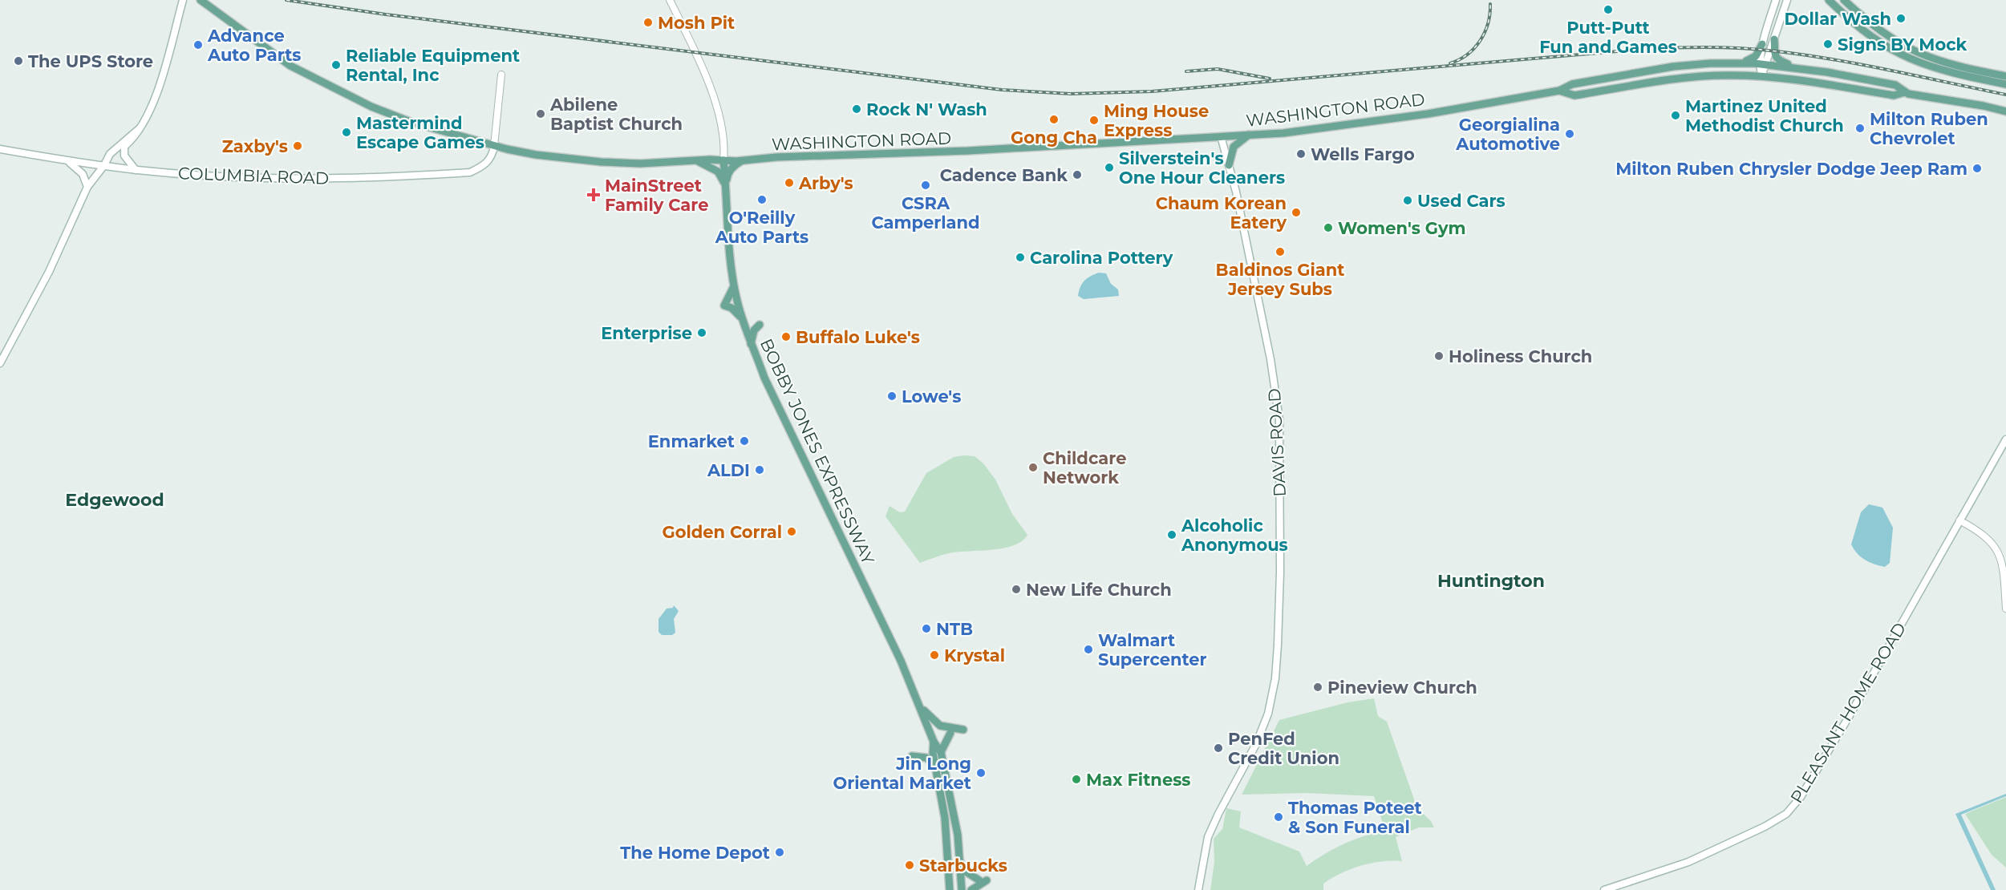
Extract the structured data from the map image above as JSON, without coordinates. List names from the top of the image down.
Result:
{
  "streets": {
    "main road": [
      "WASHINGTON ROAD",
      "COLUMBIA ROAD",
      "DAVIS ROAD",
      "BOBBY JONES EXPRESSWAY",
      "PLEASANT HOME ROAD"
    ]
  },
  "crossings": [
    ["WASHINGTON ROAD", "COLUMBIA ROAD"],
    ["WASHINGTON ROAD", "DAVIS ROAD"],
    ["WASHINGTON ROAD", "BOBBY JONES EXPRESSWAY"]
  ],
  "districts": ["Edgewood", "Huntington"],
  "places": {
    "other": [
      "Putt-Putt Fun and Games",
      "Dollar Wash",
      "Mosh Pit",
      "Signs BY Mock",
      "Advance Auto Parts",
      "The UPS Store",
      "Reliable Equipment Rental, Inc",
      "Rock N' Wash",
      "Abilene Baptist Church",
      "Martinez United Methodist Church",
      "Gong Cha",
      "Ming House Express",
      "Milton Ruben Chevrolet",
      "Mastermind Escape Games",
      "Georgialina Automotive",
      "Zaxby's",
      "Wells Fargo",
      "Silverstein's One Hour Cleaners",
      "Milton Ruben Chrysler Dodge Jeep Ram",
      "Cadence Bank",
      "Arby's",
      "CSRA Camperland",
      "O'Reilly Auto Parts",
      "Used Cars",
      "Chaum Korean Eatery",
      "Women's Gym",
      "Baldinos Giant Jersey Subs",
      "Carolina Pottery",
      "Enterprise",
      "Buffalo Luke's",
      "Holiness Church",
      "Lowe's",
      "Enmarket",
      "Childcare Network",
      "ALDI",
      "Golden Corral",
      "Alcoholic Anonymous",
      "New Life Church",
      "NTB",
      "Walmart Supercenter",
      "Krystal",
      "Pineview Church",
      "PenFed Credit Union",
      "Jin Long Oriental Market",
      "Max Fitness",
      "Thomas Poteet & Son Funeral",
      "The Home Depot",
      "Starbucks"
    ],
    "health": ["MainStreet Family Care"]
  }
}
